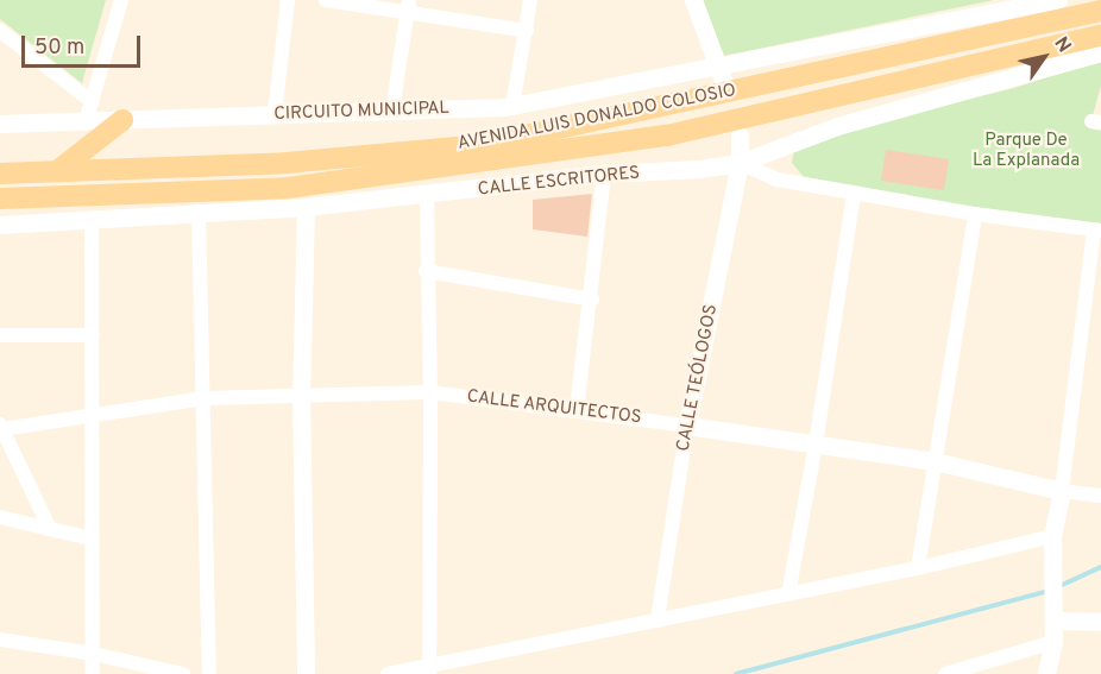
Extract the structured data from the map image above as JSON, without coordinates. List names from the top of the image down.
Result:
{
  "streets": {
    "main road": ["AVENIDA LUIS DONALDO COLOSIO"],
    "street": [
      "CIRCUITO MUNICIPAL",
      "CALLE ESCRITORES",
      "CALLE TEÓLOGOS",
      "CALLE ARQUITECTOS"
    ]
  },
  "crossings": [
    ["CIRCUITO MUNICIPAL", "AVENIDA LUIS DONALDO COLOSIO"],
    ["CALLE ESCRITORES", "CALLE TEÓLOGOS"],
    ["CALLE TEÓLOGOS", "CALLE ARQUITECTOS"]
  ],
  "parks": ["Parque De La Explanada"],
  "scale_bar": "50 m",
  "north": "top right"
}
